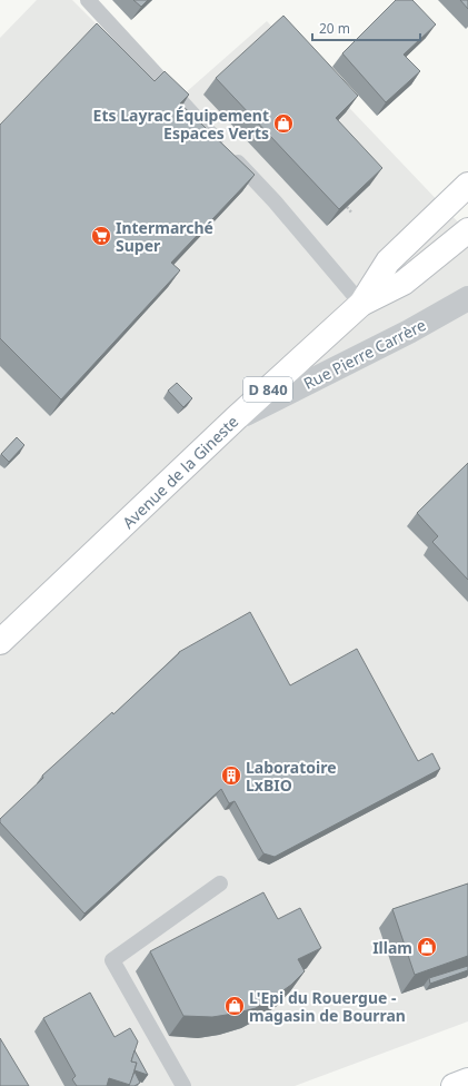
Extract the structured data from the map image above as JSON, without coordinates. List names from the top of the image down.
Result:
{
  "streets": {
    "main road": ["D 840", "Avenue de la Gineste"],
    "street": ["Rue Pierre Carrère"]
  },
  "crossings": [
    ["Rue Pierre Carrère", "Avenue de la Gineste"]
  ],
  "places": {
    "shop": ["Ets Layrac Équipement Espaces Verts", "Illam", "L'Epi du Rouergue - magasin de Bourran"],
    "supermarket": ["Intermarché Super"],
    "building": ["Laboratoire LxBIO"]
  },
  "scale_bar": "20 m"
}
